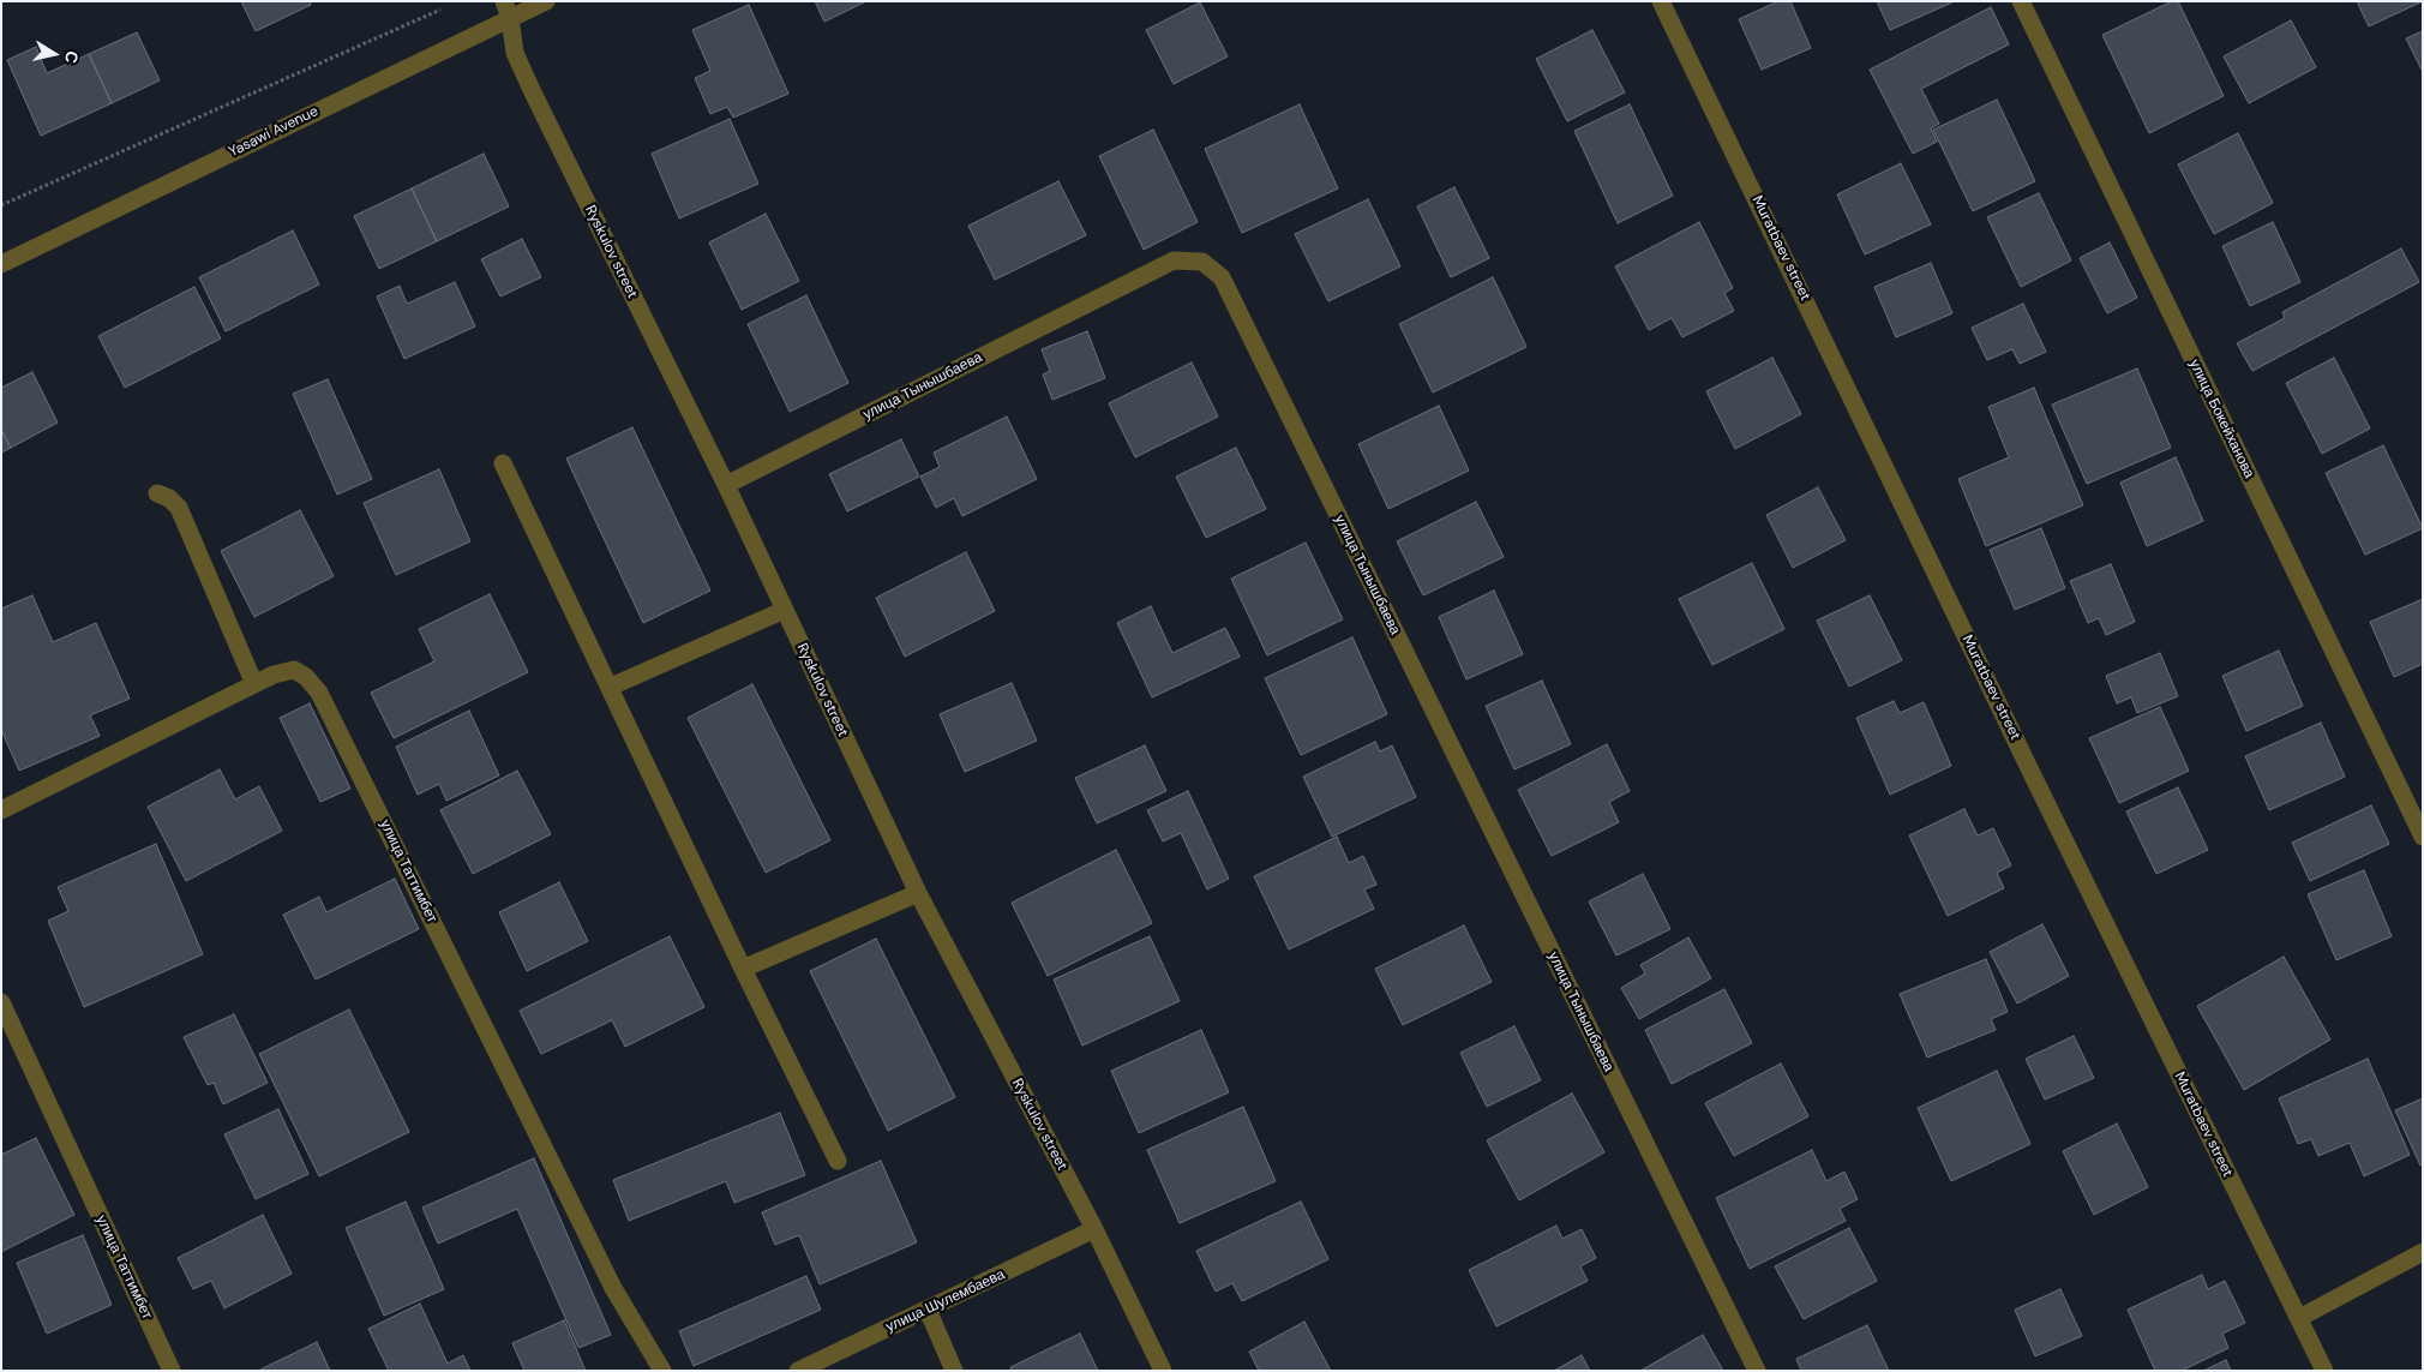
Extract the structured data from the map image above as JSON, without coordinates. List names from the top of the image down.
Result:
{
  "streets": {
    "street": [
      "Yasawi Avenue",
      "Muratbaev street",
      "Ryskulov street",
      "улица Тынышбаева",
      "улица Бокейханова",
      "улица Таттимбет",
      "улица Шулембаева"
    ]
  },
  "crossings": [
    ["Yasawi Avenue", "Ryskulov street"],
    ["Ryskulov street", "улица Тынышбаева"],
    ["Ryskulov street", "улица Шулембаева"]
  ],
  "north": "right"
}
